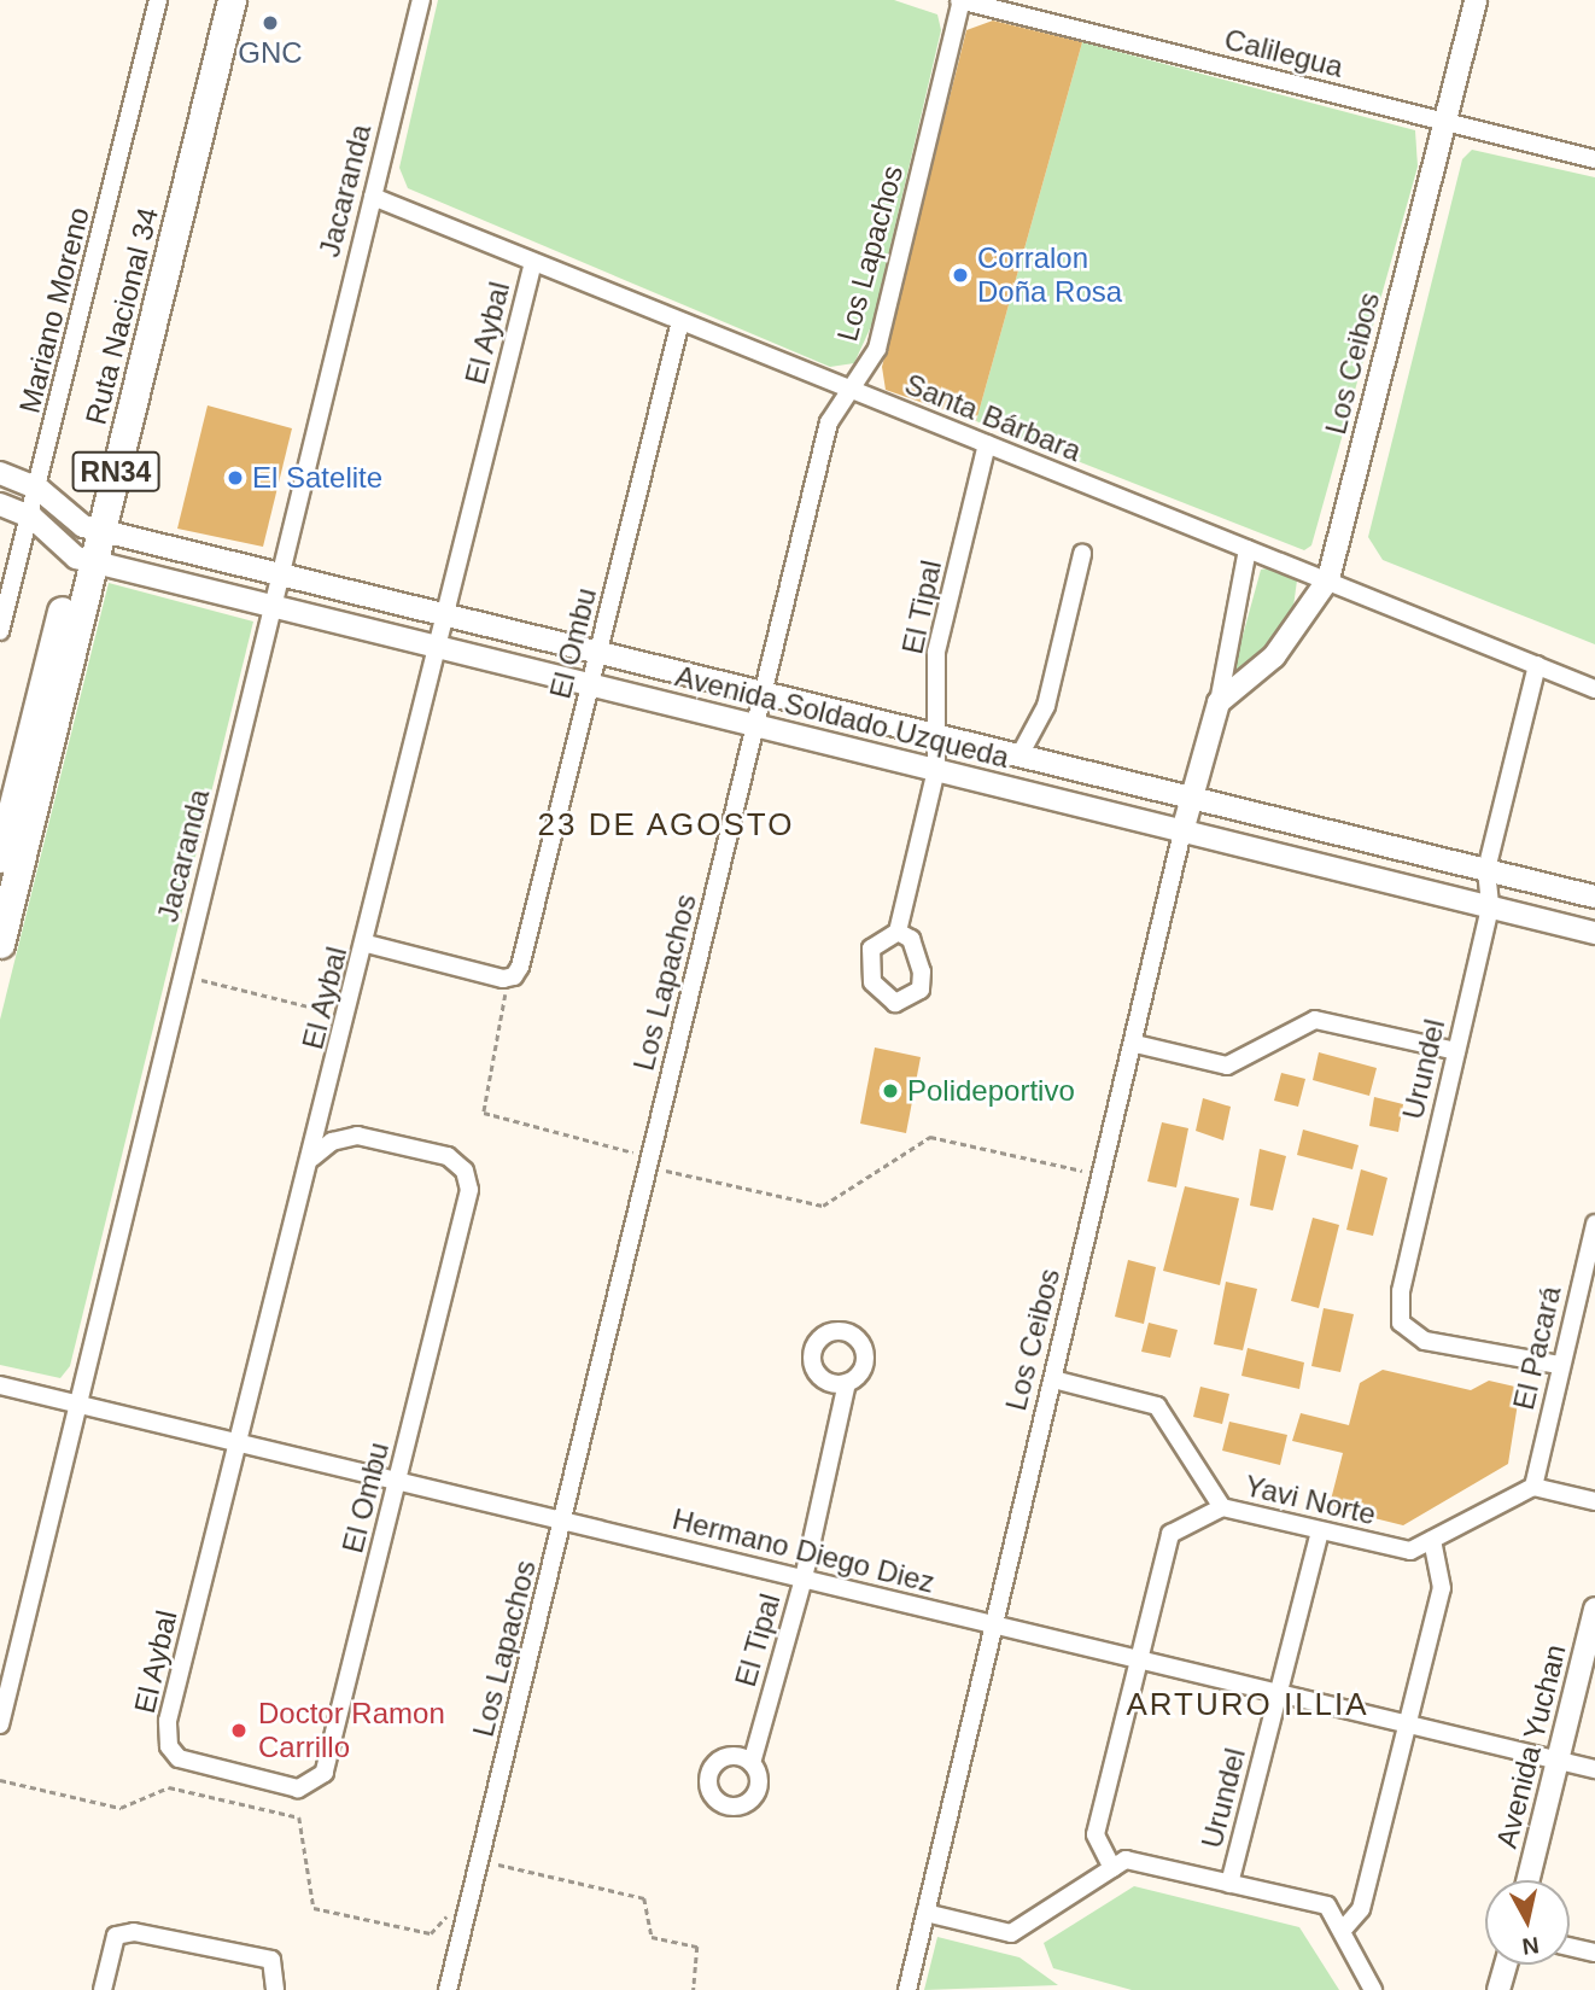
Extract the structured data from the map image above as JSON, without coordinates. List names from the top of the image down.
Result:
{
  "streets": {
    "highway": ["Ruta Nacional 34", "RN34"],
    "street": [
      "Calilegua",
      "Jacaranda",
      "Los Lapachos",
      "Mariano Moreno",
      "El Aybal",
      "Los Ceibos",
      "Santa Bárbara",
      "El Tipal",
      "El Ombu",
      "Avenida Soldado Uzqueda",
      "Urundel",
      "El Pacará",
      "Yavi Norte",
      "Hermano Diego Diez",
      "Avenida Yuchan"
    ]
  },
  "crossings": [
    ["Calilegua", "Los Lapachos"],
    ["Calilegua", "Los Ceibos"],
    ["Jacaranda", "Santa Bárbara"],
    ["Jacaranda", "Avenida Soldado Uzqueda"],
    ["Jacaranda", "Hermano Diego Diez"],
    ["Los Lapachos", "Santa Bárbara"],
    ["Los Lapachos", "Avenida Soldado Uzqueda"],
    ["Los Lapachos", "Hermano Diego Diez"],
    ["Ruta Nacional 34", "Avenida Soldado Uzqueda"],
    ["El Aybal", "Santa Bárbara"],
    ["El Aybal", "El Ombu"],
    ["El Aybal", "Avenida Soldado Uzqueda"],
    ["El Aybal", "Hermano Diego Diez"],
    ["Los Ceibos", "Santa Bárbara"],
    ["Los Ceibos", "Avenida Soldado Uzqueda"],
    ["Los Ceibos", "Yavi Norte"],
    ["Los Ceibos", "Hermano Diego Diez"],
    ["Santa Bárbara", "El Tipal"],
    ["Santa Bárbara", "El Ombu"],
    ["Santa Bárbara", "Urundel"],
    ["El Tipal", "Avenida Soldado Uzqueda"],
    ["El Tipal", "Hermano Diego Diez"],
    ["El Ombu", "Avenida Soldado Uzqueda"],
    ["El Ombu", "Hermano Diego Diez"],
    ["Avenida Soldado Uzqueda", "Urundel"],
    ["Urundel", "El Pacará"],
    ["Urundel", "Yavi Norte"],
    ["Urundel", "Hermano Diego Diez"],
    ["El Pacará", "Yavi Norte"],
    ["Hermano Diego Diez", "Avenida Yuchan"]
  ],
  "districts": ["23 DE AGOSTO", "ARTURO ILLIA"],
  "places": [
    "GNC",
    "Corralon Doña Rosa",
    "El Satelite",
    "Polideportivo",
    "Doctor Ramon Carrillo"
  ],
  "north": "bottom"
}
